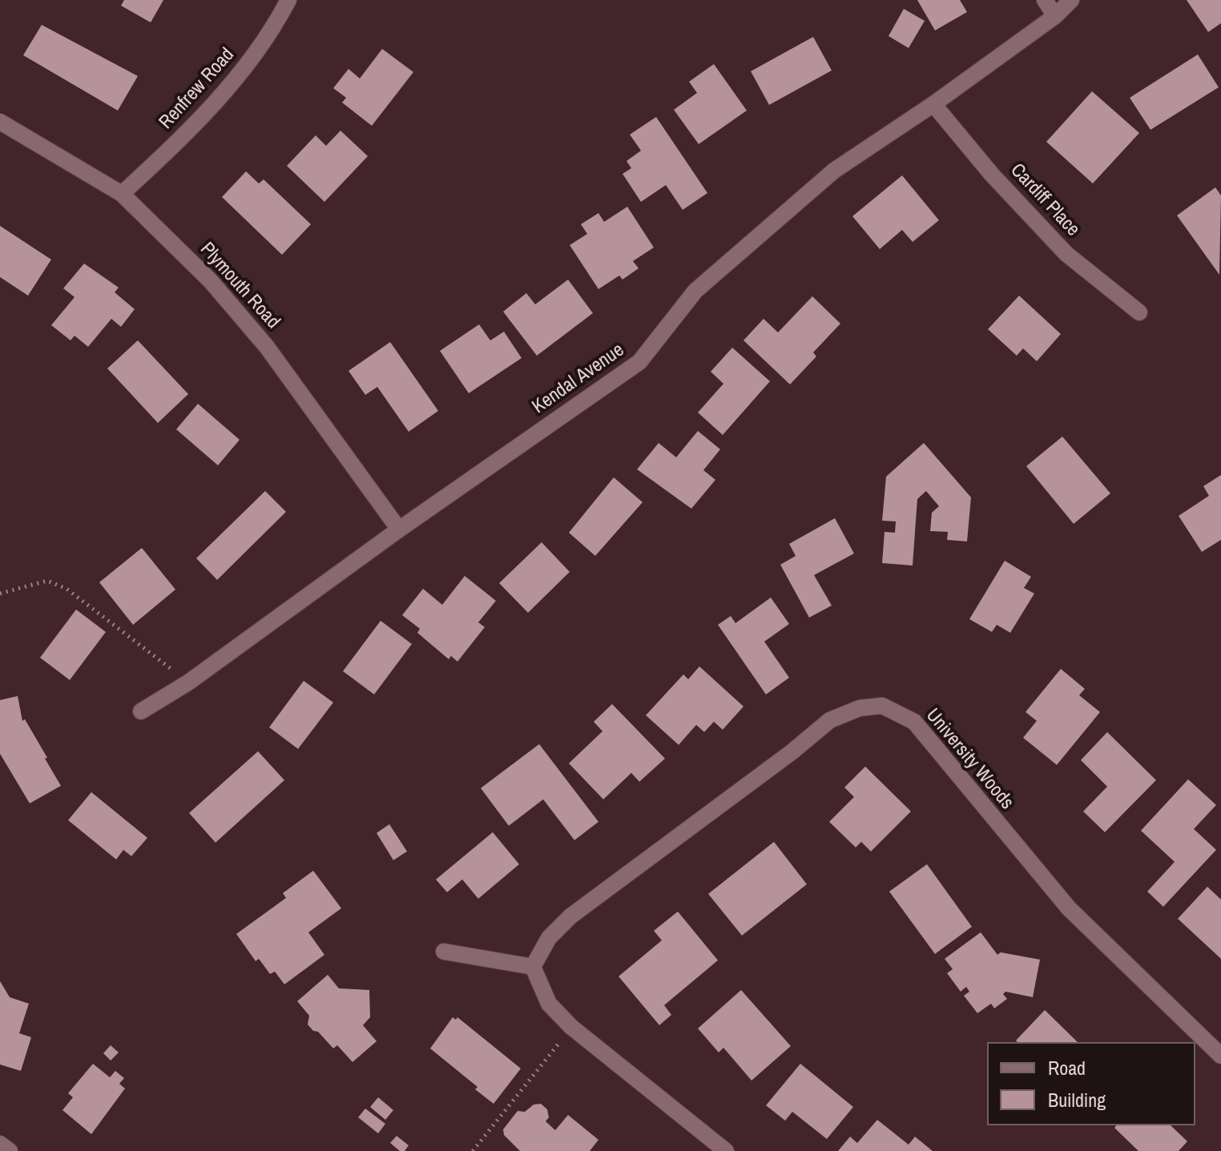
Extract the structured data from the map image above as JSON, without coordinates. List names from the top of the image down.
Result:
{
  "streets": {
    "street": [
      "Renfrew Road",
      "Cardiff Place",
      "Plymouth Road",
      "Kendal Avenue",
      "University Woods"
    ]
  },
  "crossings": [
    ["Renfrew Road", "Plymouth Road"],
    ["Cardiff Place", "Kendal Avenue"],
    ["Plymouth Road", "Kendal Avenue"]
  ],
  "legend": ["Road", "Building"]
}
